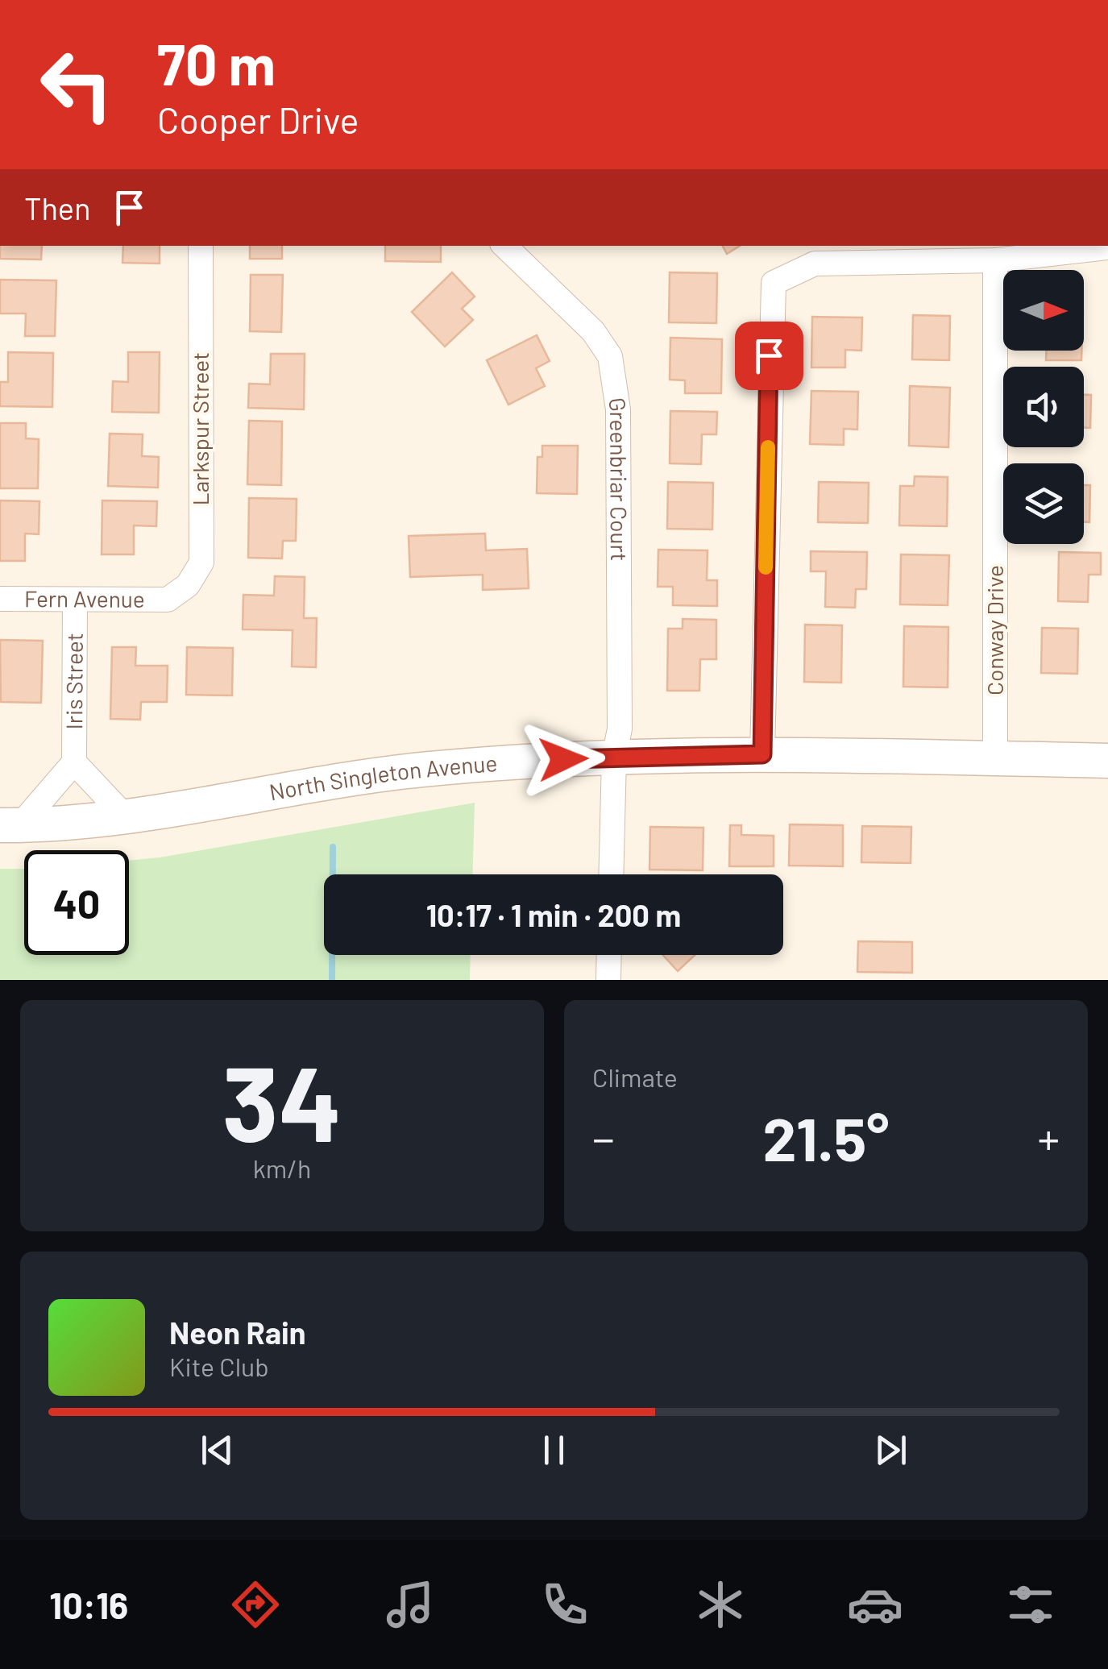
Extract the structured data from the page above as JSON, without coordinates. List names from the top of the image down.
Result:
{
  "streets": {
    "street": [
      "Larkspur Street",
      "Greenbriar Court",
      "Fern Avenue",
      "Conway Drive",
      "Iris Street",
      "North Singleton Avenue"
    ]
  },
  "crossings": [
    ["Larkspur Street", "Fern Avenue"],
    ["Greenbriar Court", "North Singleton Avenue"],
    ["Fern Avenue", "Iris Street"],
    ["Conway Drive", "North Singleton Avenue"],
    ["Iris Street", "North Singleton Avenue"]
  ],
  "north": "right",
  "page": {
    "turn": ["70 m", "Cooper Drive"],
    "then": "Then",
    "limit": "40",
    "trip": "10:17 · 1 min · 200 m",
    "tile": [
      ["34", "km/h"],
      "Climate"
    ],
    "heat": ["−", "21.5°", "+"],
    "song": ["Neon Rain", "Kite Club"],
    "tabs": "10:16"
  }
}
